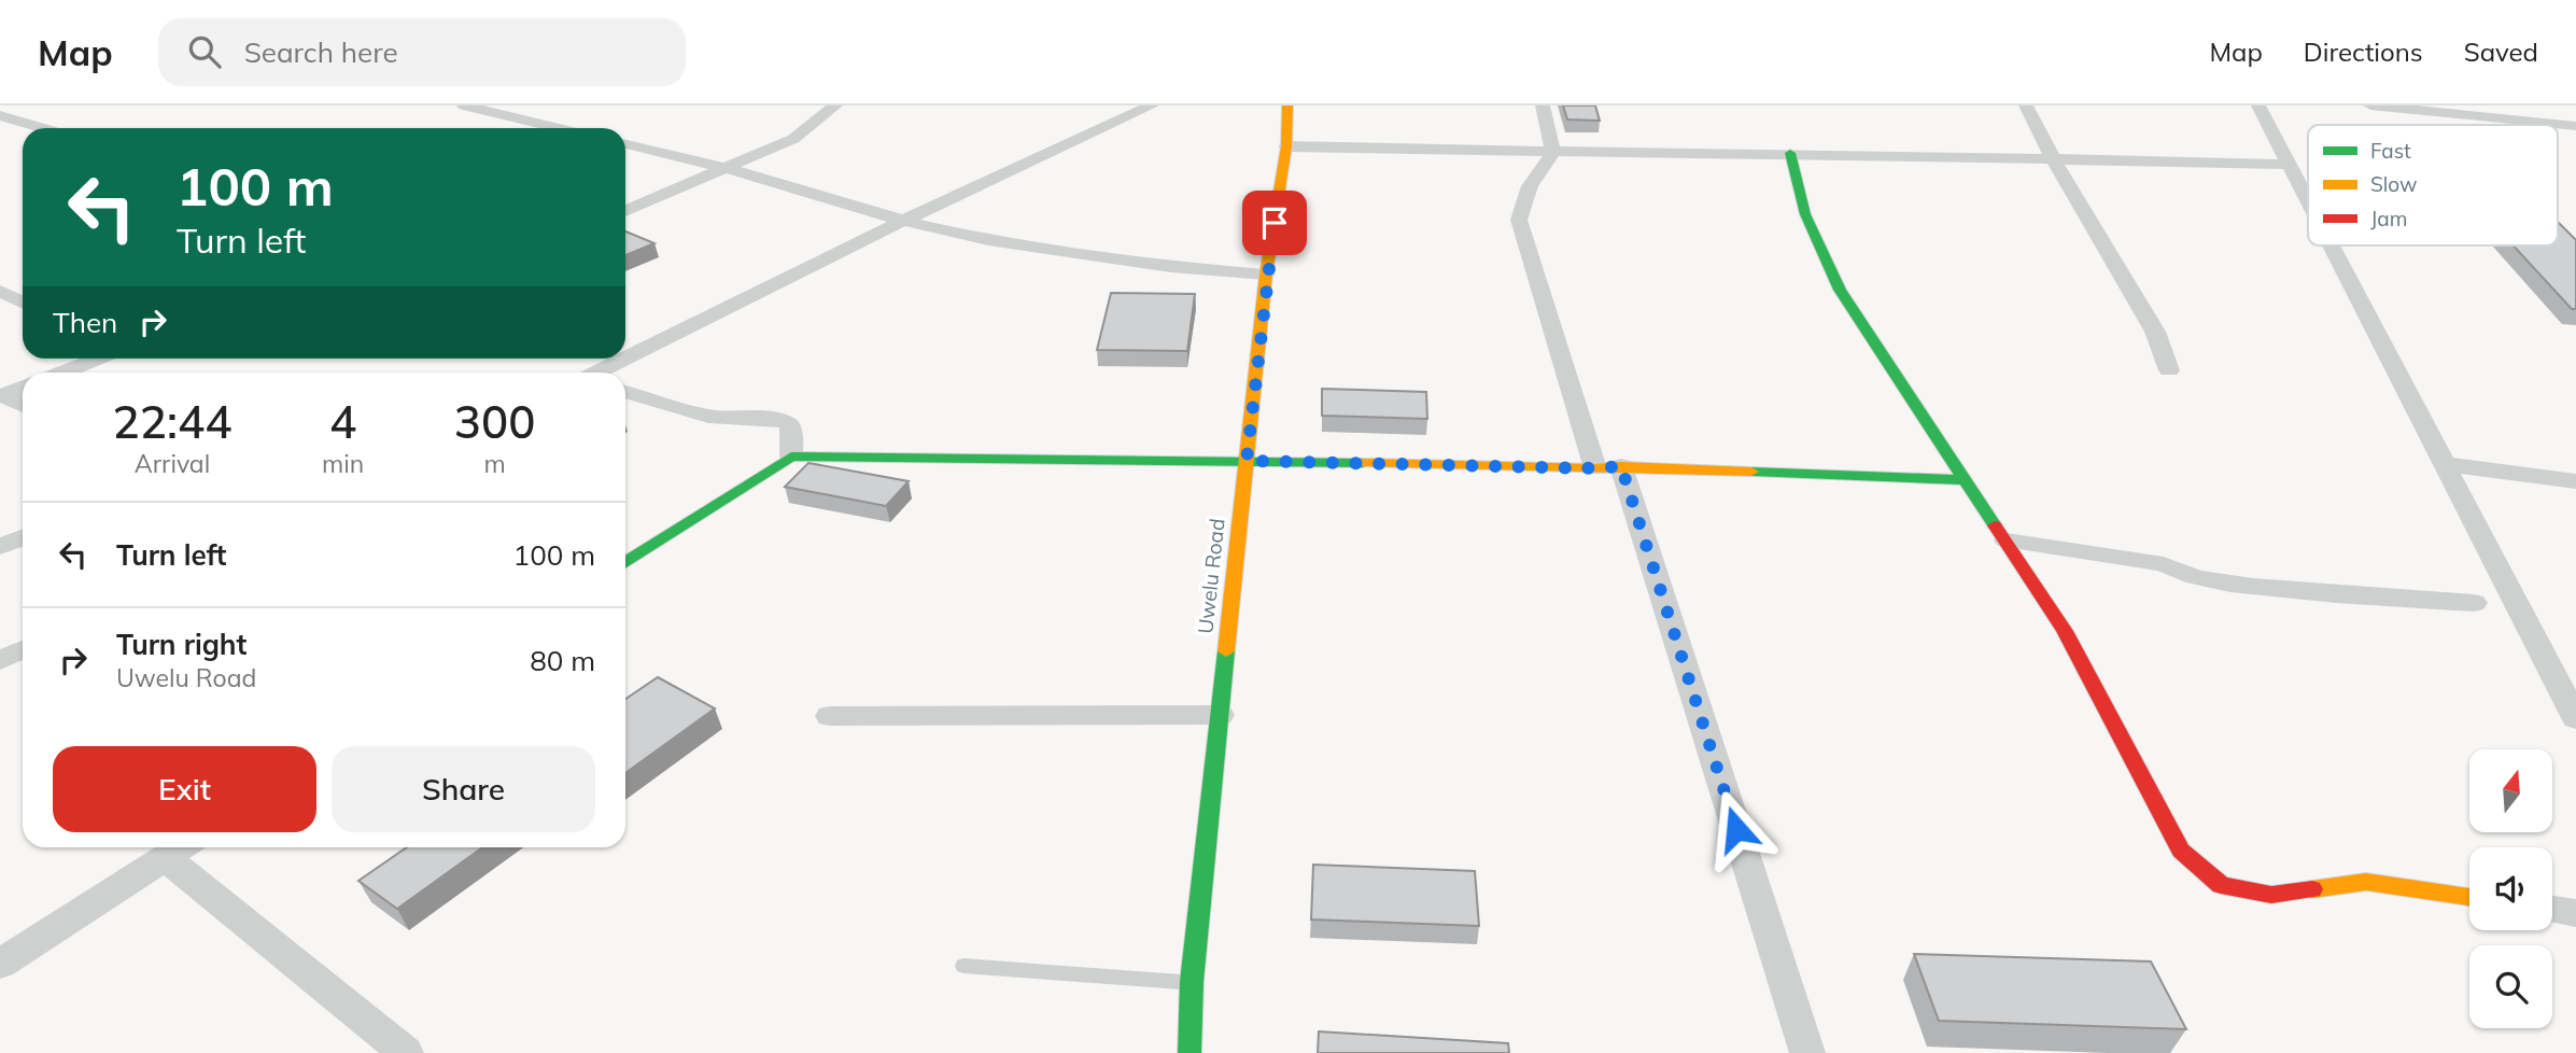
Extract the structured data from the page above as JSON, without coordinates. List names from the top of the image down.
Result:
{
  "streets": {
    "street": ["Uwelu Road"]
  },
  "legend": ["Fast", "Slow", "Jam"],
  "north": "top",
  "page": {
    "header": "Map",
    "search": "Search here",
    "nav": ["Map", "Directions", "Saved"],
    "turn": ["100 m", "Turn left"],
    "then": "Then",
    "eta": [
      "22:44",
      "Arrival",
      "4",
      "min",
      "300",
      "m"
    ],
    "list": [
      {
        "name": "Turn left",
        "value": "100 m"
      },
      {
        "name": "Turn right",
        "note": "Uwelu Road",
        "value": "80 m"
      }
    ],
    "buttons": ["Exit", "Share"]
  }
}
